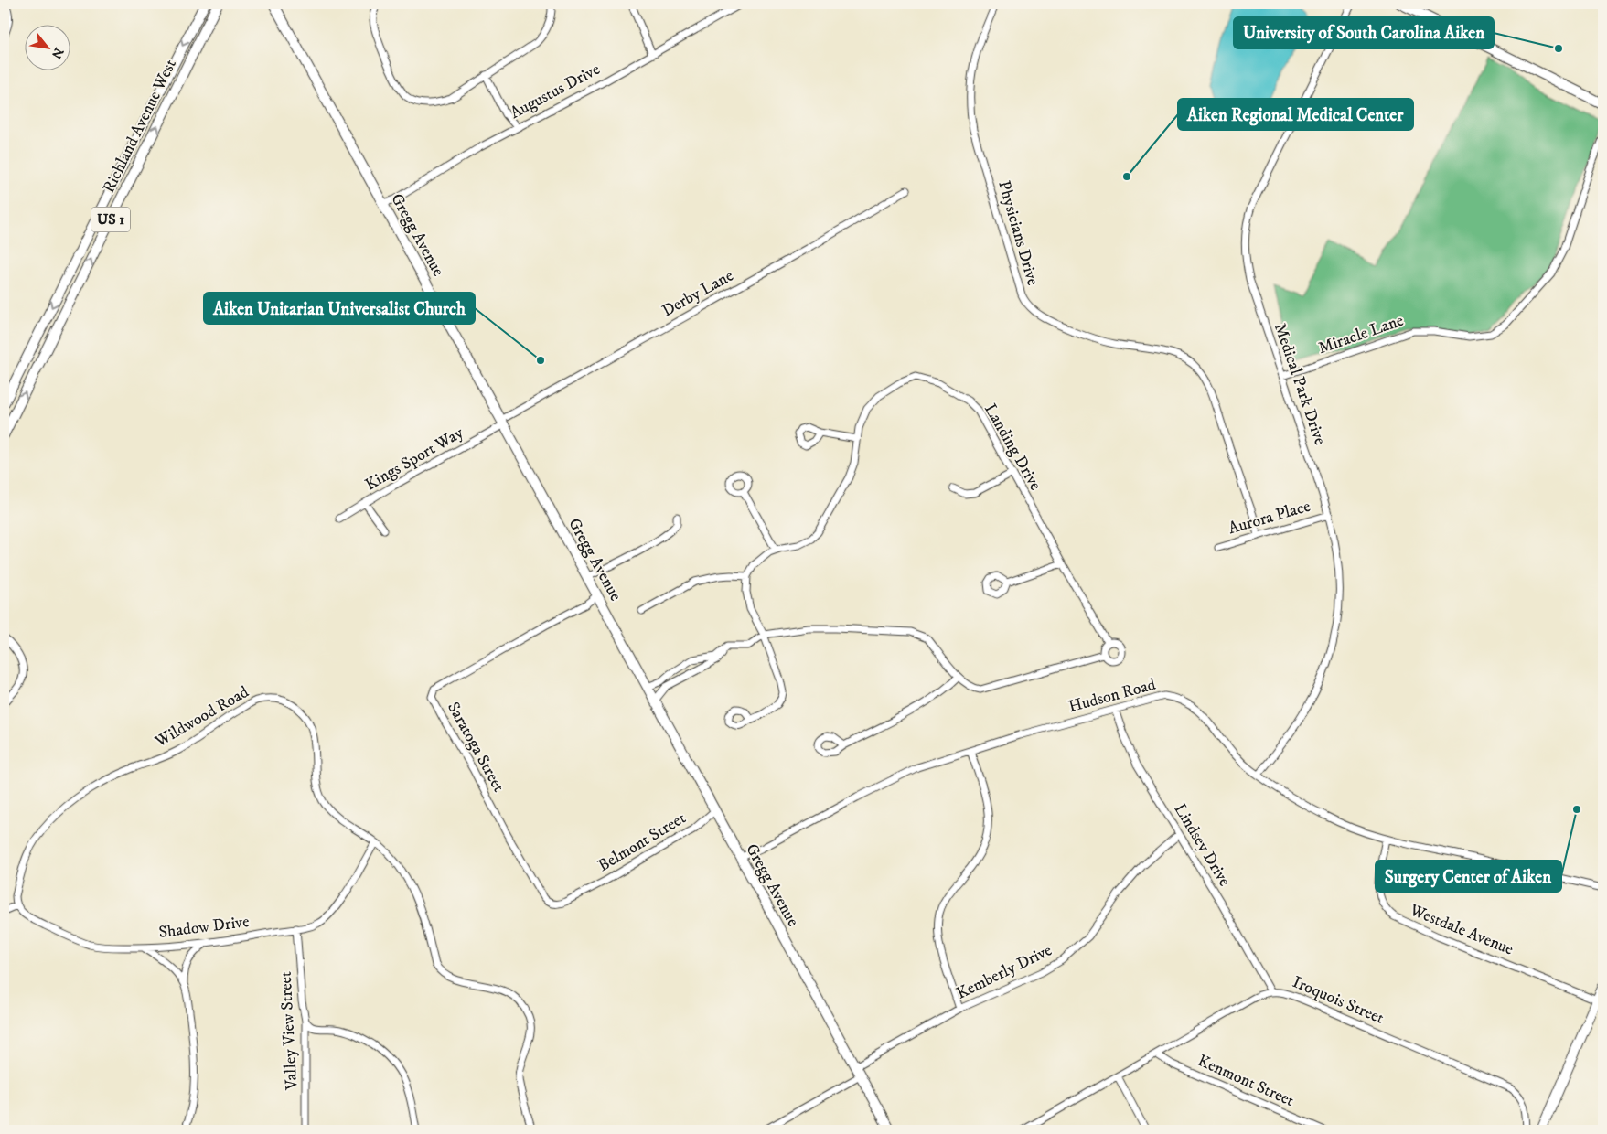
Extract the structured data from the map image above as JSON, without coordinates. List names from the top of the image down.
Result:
{
  "streets": {
    "street": [
      "Augustus Drive",
      "Richland Avenue West",
      "US 1",
      "Physicians Drive",
      "Gregg Avenue",
      "Derby Lane",
      "Miracle Lane",
      "Medical Park Drive",
      "Landing Drive",
      "Kings Sport Way",
      "Aurora Place",
      "Hudson Road",
      "Wildwood Road",
      "Saratoga Street",
      "Belmont Street",
      "Lindsey Drive",
      "Shadow Drive",
      "Westdale Avenue",
      "Kemberly Drive",
      "Iroquois Street",
      "Valley View Street",
      "Kenmont Street"
    ]
  },
  "crossings": [
    ["Augustus Drive", "Gregg Avenue"],
    ["Physicians Drive", "Aurora Place"],
    ["Gregg Avenue", "Derby Lane"],
    ["Gregg Avenue", "Landing Drive"],
    ["Gregg Avenue", "Kings Sport Way"],
    ["Gregg Avenue", "Hudson Road"],
    ["Gregg Avenue", "Saratoga Street"],
    ["Gregg Avenue", "Belmont Street"],
    ["Gregg Avenue", "Kemberly Drive"],
    ["Derby Lane", "Kings Sport Way"],
    ["Miracle Lane", "Medical Park Drive"],
    ["Medical Park Drive", "Aurora Place"],
    ["Medical Park Drive", "Hudson Road"],
    ["Hudson Road", "Lindsey Drive"],
    ["Hudson Road", "Westdale Avenue"],
    ["Wildwood Road", "Shadow Drive"],
    ["Saratoga Street", "Belmont Street"],
    ["Lindsey Drive", "Kemberly Drive"],
    ["Lindsey Drive", "Iroquois Street"],
    ["Shadow Drive", "Valley View Street"],
    ["Iroquois Street", "Kenmont Street"]
  ],
  "places": [
    "University of South Carolina Aiken",
    "Aiken Regional Medical Center",
    "Aiken Unitarian Universalist Church",
    "Surgery Center of Aiken"
  ],
  "north": "bottom right"
}
